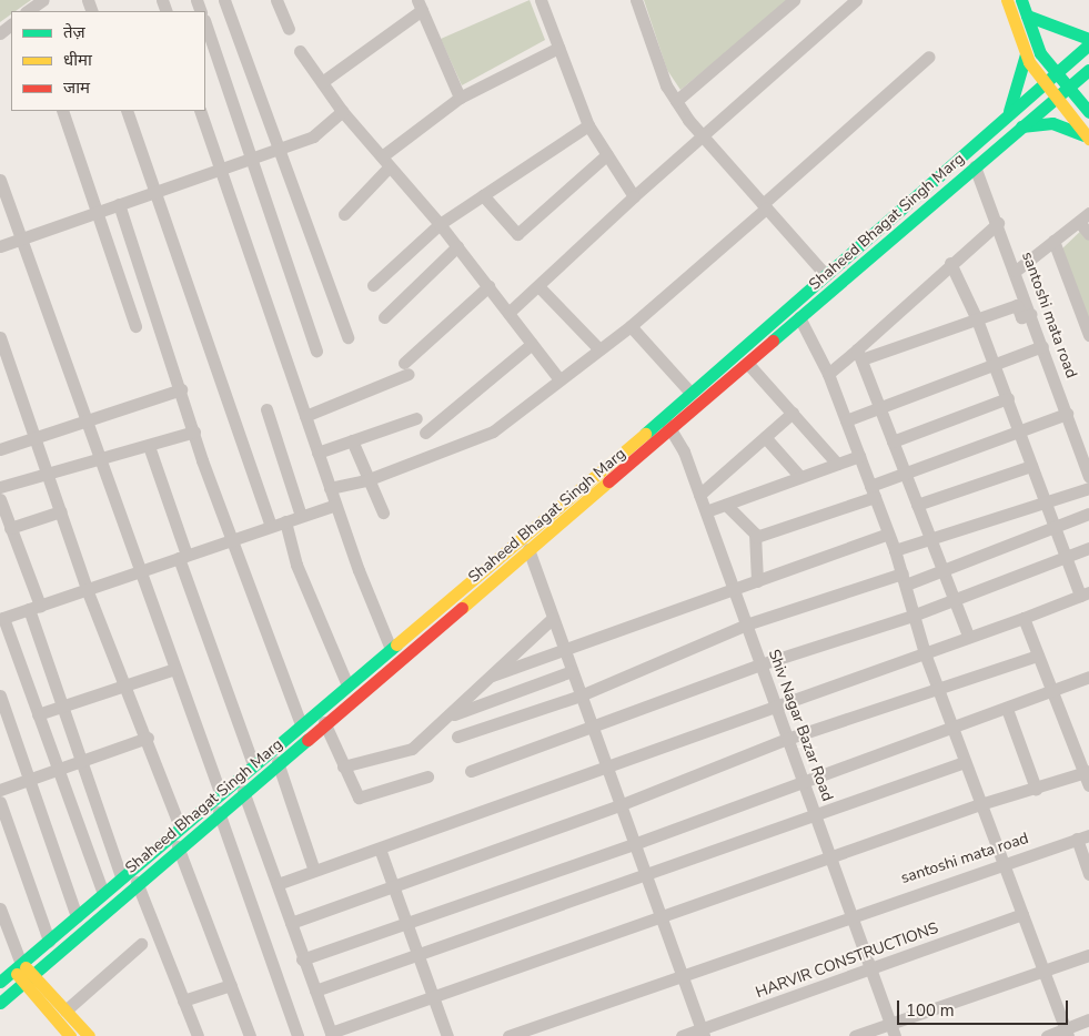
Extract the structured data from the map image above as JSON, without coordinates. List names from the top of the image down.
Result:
{
  "streets": {
    "main road": ["Shaheed Bhagat Singh Marg"],
    "street": ["santoshi mata road", "Shiv Nagar Bazar Road", "HARVIR CONSTRUCTIONS"]
  },
  "crossings": [
    ["Shaheed Bhagat Singh Marg", "santoshi mata road"],
    ["Shaheed Bhagat Singh Marg", "Shiv Nagar Bazar Road"],
    ["santoshi mata road", "Shiv Nagar Bazar Road"],
    ["Shiv Nagar Bazar Road", "HARVIR CONSTRUCTIONS"]
  ],
  "legend": ["तेज़", "धीमा", "जाम"],
  "scale_bar": "100 m"
}
